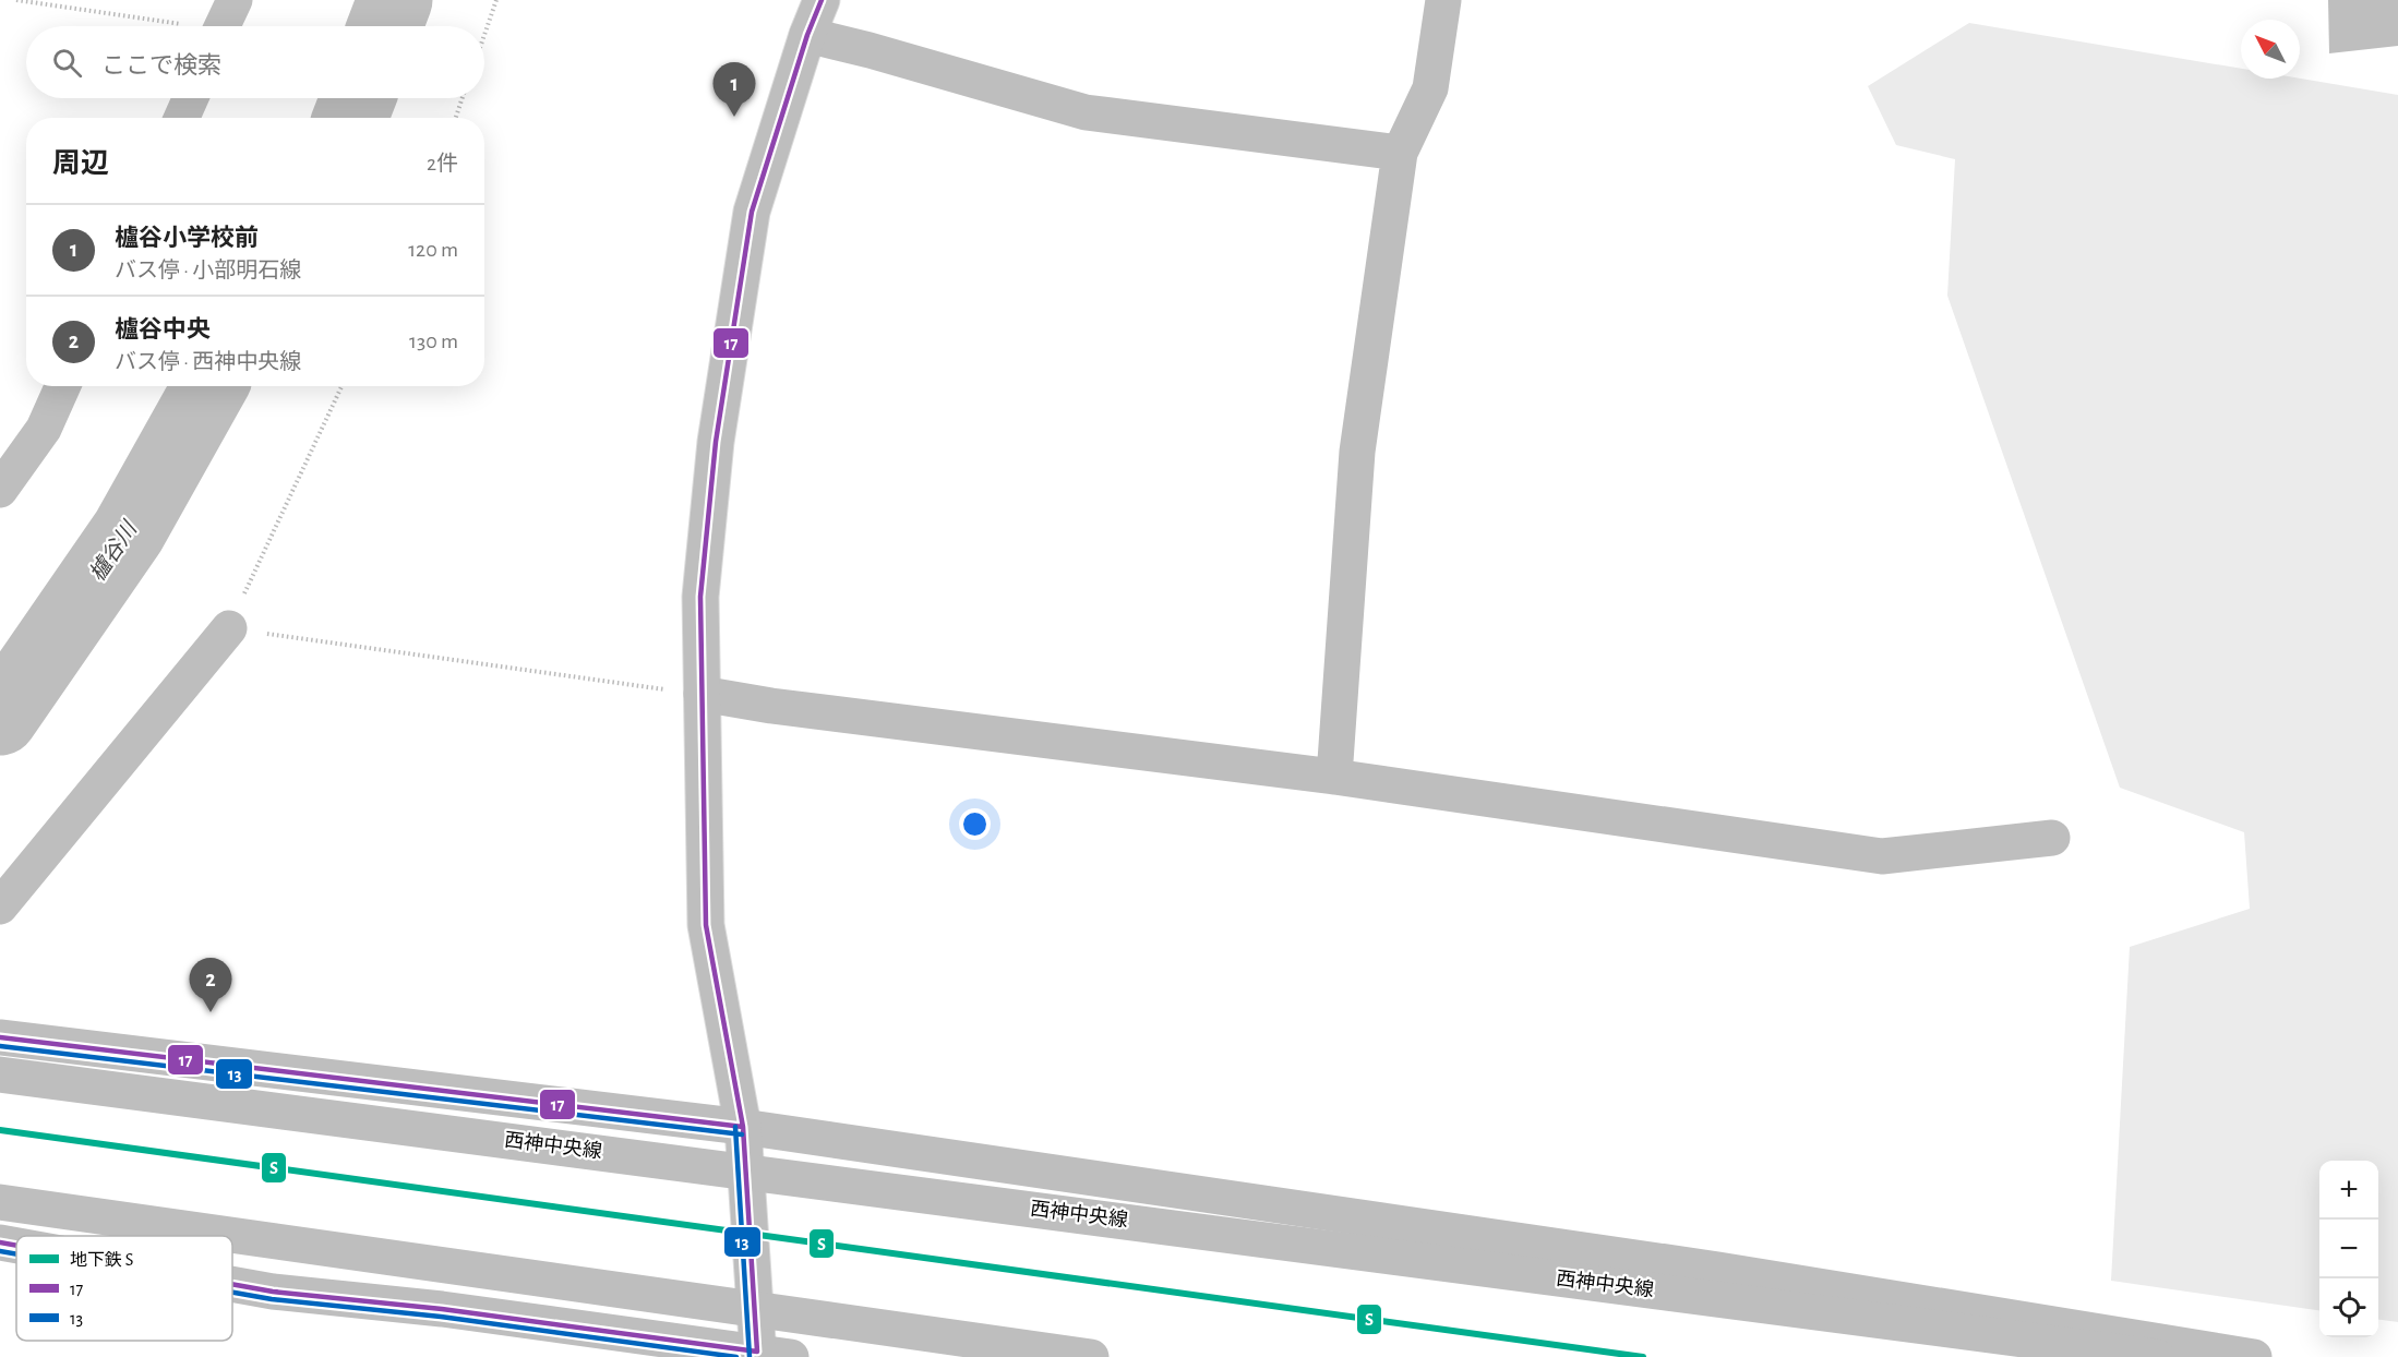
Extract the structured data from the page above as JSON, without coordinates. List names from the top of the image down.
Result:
{
  "streets": {
    "street": ["西神中央線"]
  },
  "water": ["櫨谷川"],
  "lines": ["transit line 17", "transit line 13", "metro line S"],
  "legend": ["地下鉄 S", "17", "13"],
  "north": "top left",
  "page": {
    "search": "ここで検索",
    "pins": ["1", "2"],
    "heading": ["周辺", "2件"],
    "list": [
      {
        "mark": "1",
        "name": "櫨谷小学校前",
        "note": "バス停 · 小部明石線",
        "value": "120 m"
      },
      {
        "mark": "2",
        "name": "櫨谷中央",
        "note": "バス停 · 西神中央線",
        "value": "130 m"
      }
    ],
    "map_buttons": ["+", "−"]
  }
}
